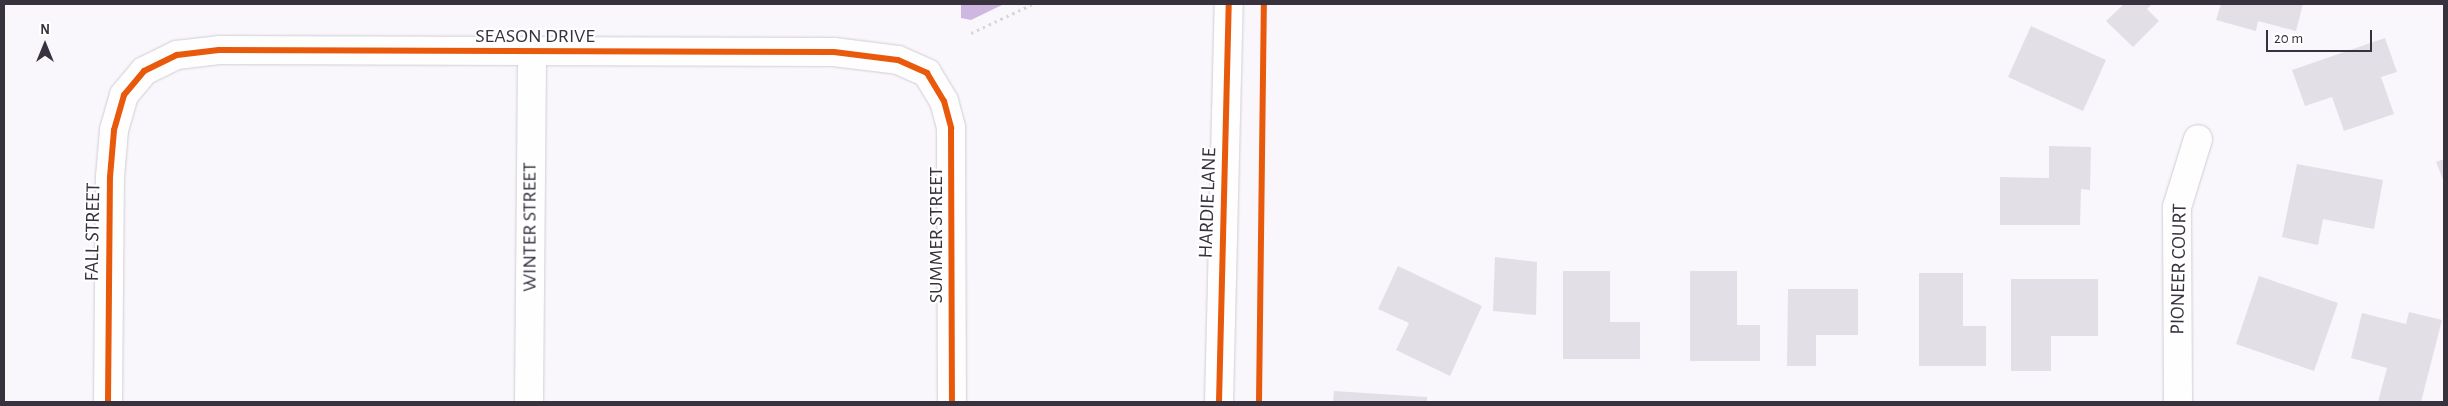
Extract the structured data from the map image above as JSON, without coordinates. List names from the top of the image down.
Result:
{
  "streets": {
    "street": [
      "SEASON DRIVE",
      "HARDIE LANE",
      "WINTER STREET",
      "FALL STREET",
      "SUMMER STREET",
      "PIONEER COURT"
    ]
  },
  "crossings": [
    ["SEASON DRIVE", "WINTER STREET"],
    ["SEASON DRIVE", "FALL STREET"],
    ["SEASON DRIVE", "SUMMER STREET"]
  ],
  "scale_bar": "20 m",
  "north": "top"
}
